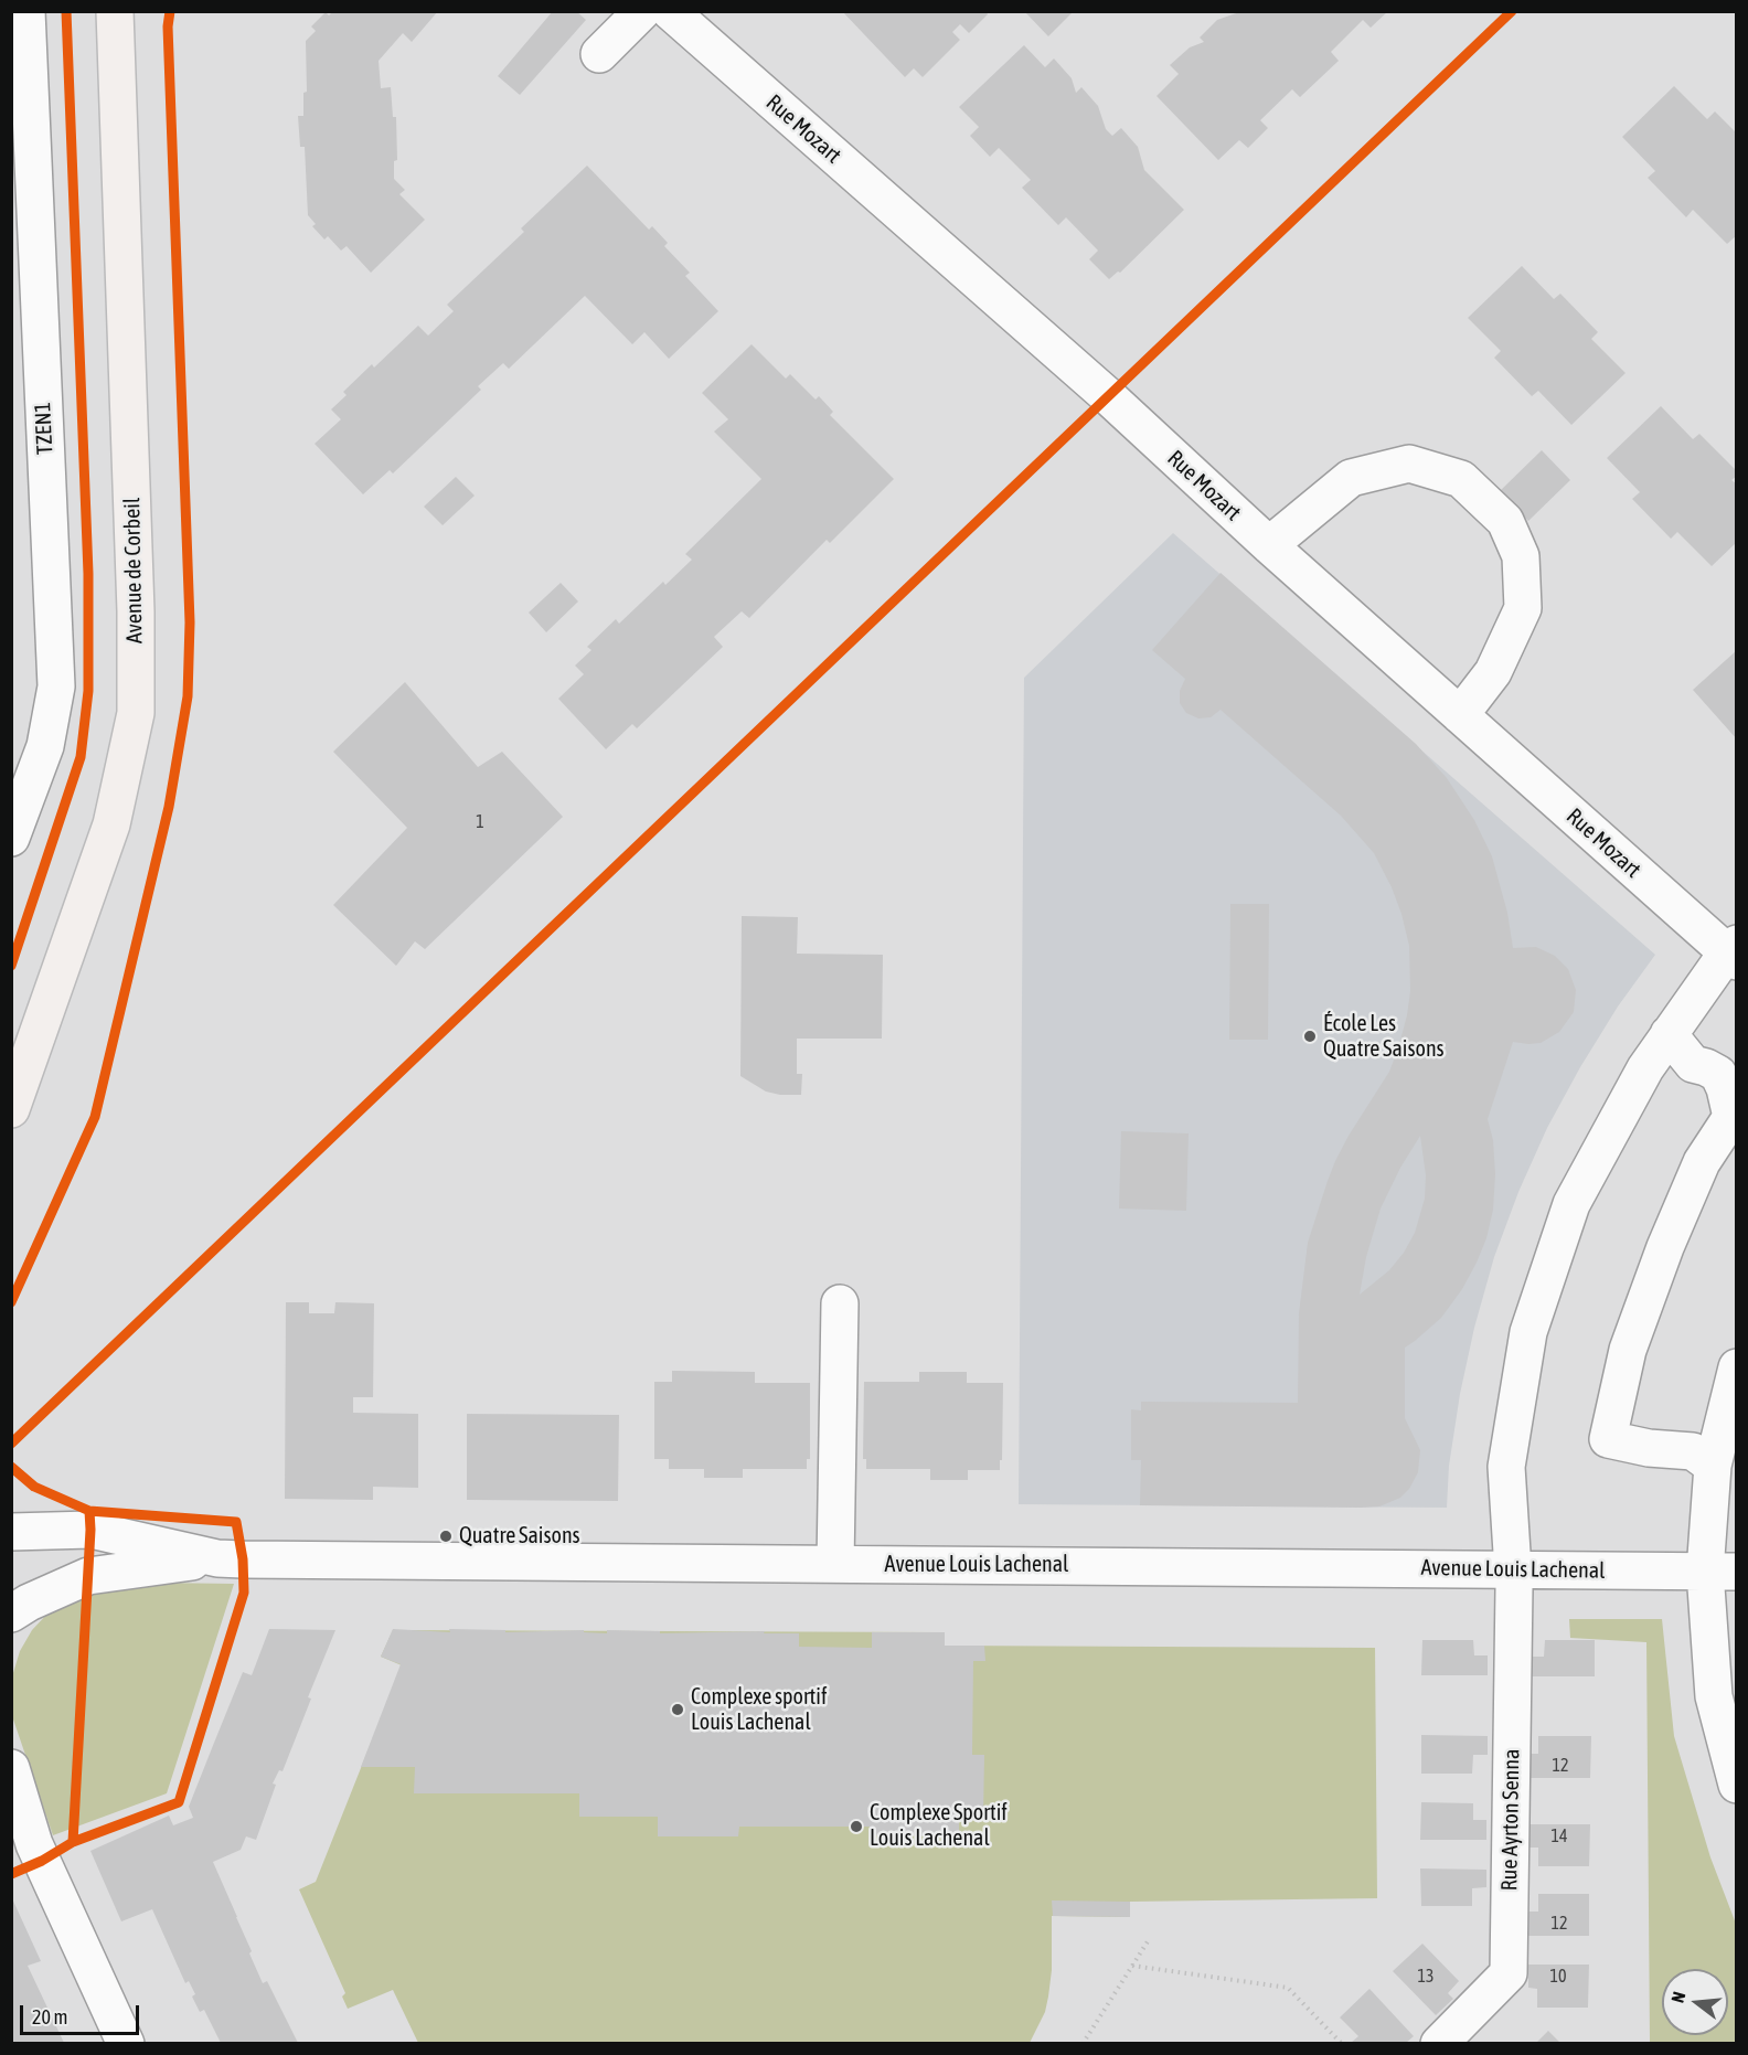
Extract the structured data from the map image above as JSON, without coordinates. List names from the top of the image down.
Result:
{
  "streets": {
    "main road": ["Avenue de Corbeil"],
    "street": [
      "Rue Mozart",
      "TZEN1",
      "Avenue Louis Lachenal",
      "Rue Ayrton Senna"
    ]
  },
  "crossings": [
    ["Rue Mozart", "Rue Ayrton Senna"],
    ["Avenue Louis Lachenal", "Rue Ayrton Senna"]
  ],
  "places": [
    "École Les Quatre Saisons",
    "Quatre Saisons",
    "Complexe sportif Louis Lachenal",
    "Complexe Sportif Louis Lachenal"
  ],
  "house_numbers": [
    "1",
    "12",
    "14",
    "12",
    "13",
    "10"
  ],
  "scale_bar": "20 m",
  "north": "left"
}
